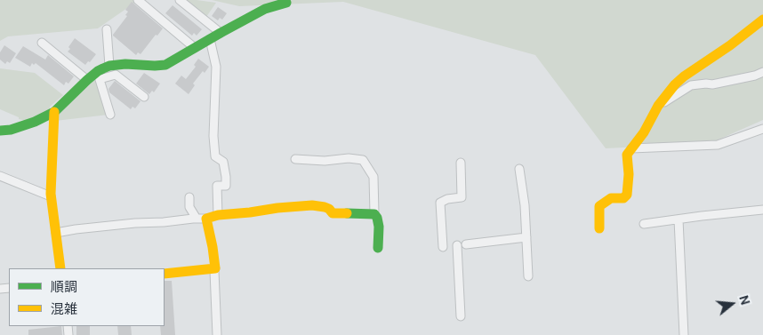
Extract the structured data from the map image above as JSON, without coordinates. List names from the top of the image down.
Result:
{
  "legend": ["順調", "混雑"],
  "north": "right"
}
